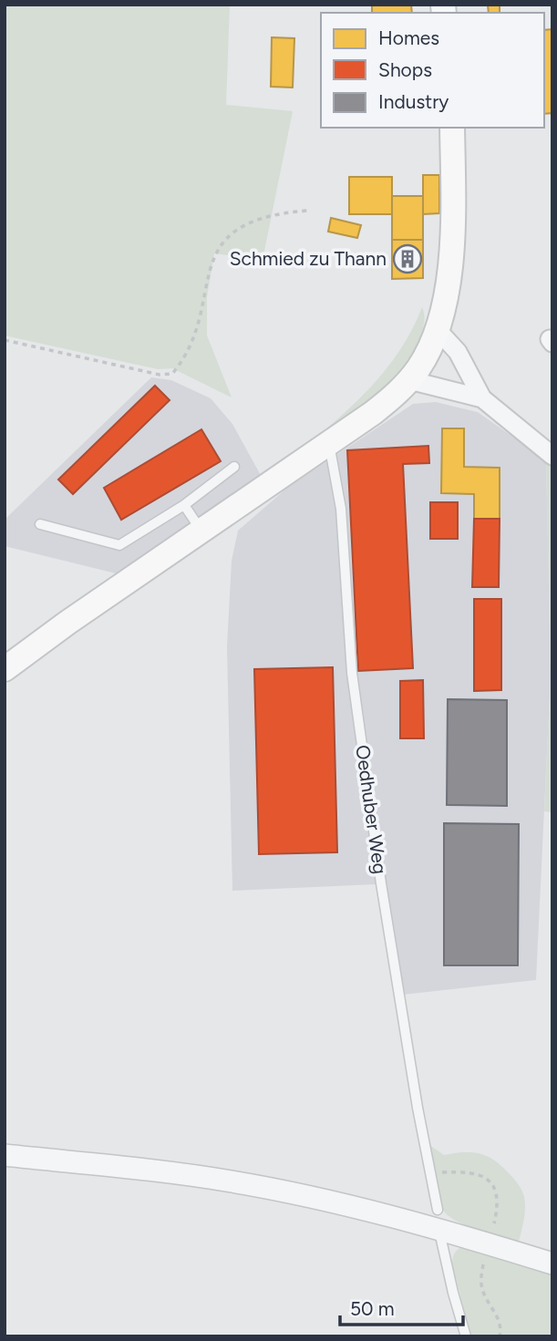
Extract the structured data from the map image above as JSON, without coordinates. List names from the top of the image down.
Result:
{
  "streets": {
    "lane": ["Oedhuber Weg"]
  },
  "places": {
    "building": ["Schmied zu Thann"]
  },
  "legend": ["Homes", "Shops", "Industry"],
  "scale_bar": "50 m"
}
